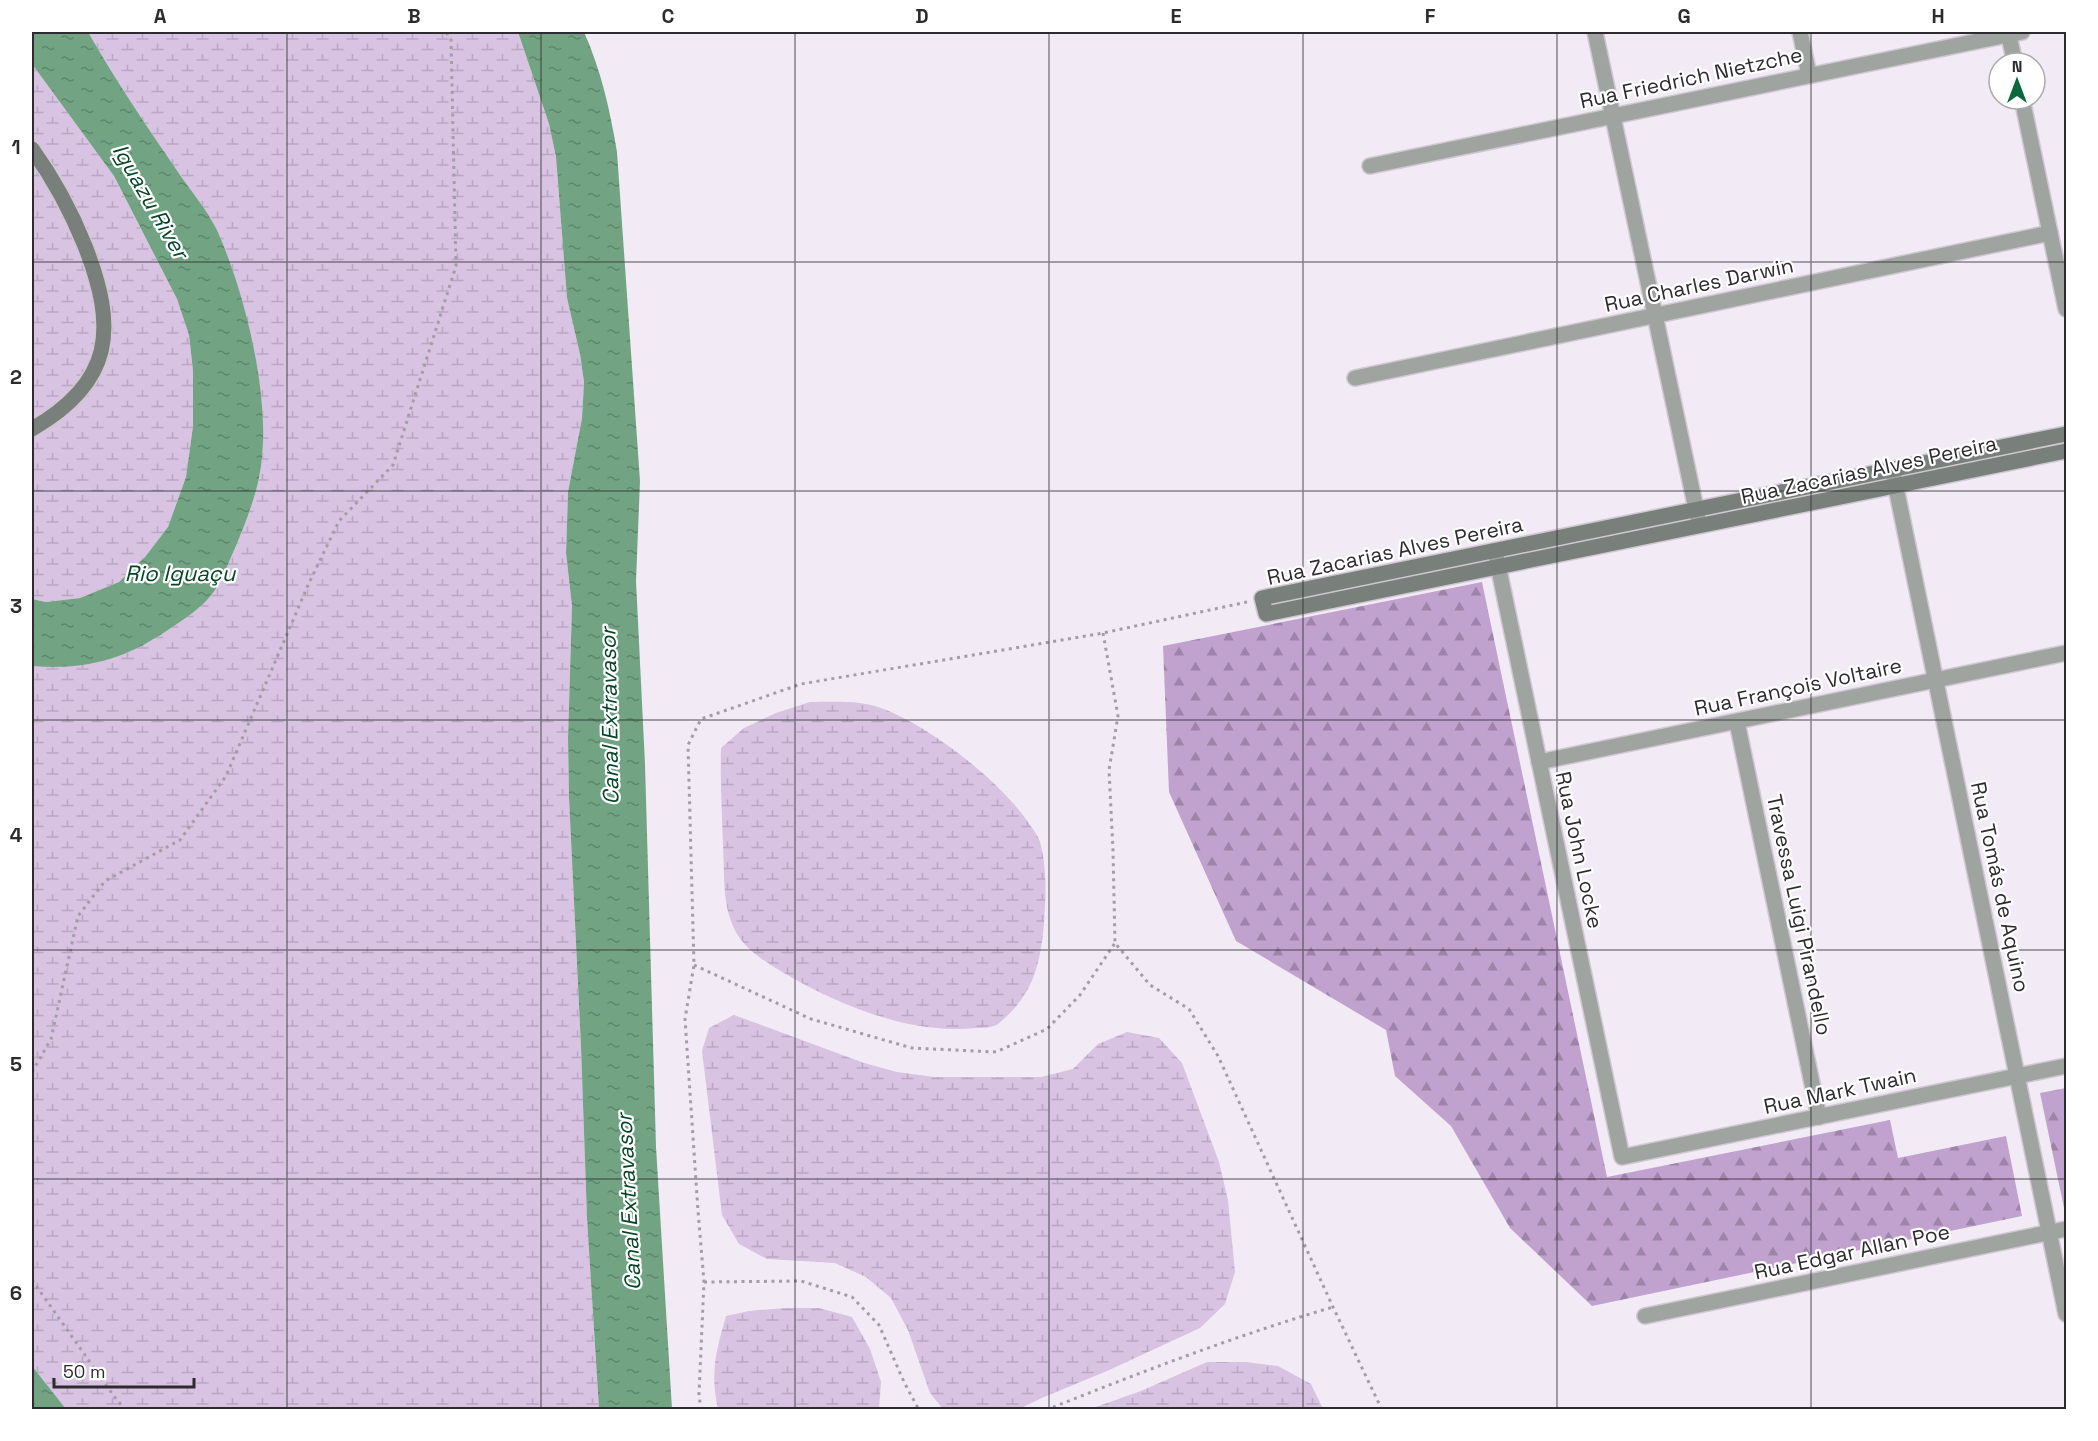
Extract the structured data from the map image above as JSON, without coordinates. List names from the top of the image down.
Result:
{
  "streets": {
    "street": [
      "Rua Friedrich Nietzche",
      "Rua Charles Darwin",
      "Rua Zacarias Alves Pereira",
      "Rua François Voltaire",
      "Rua John Locke",
      "Rua Tomás de Aquino",
      "Travessa Luigi Pirandello",
      "Rua Mark Twain",
      "Rua Edgar Allan Poe"
    ]
  },
  "crossings": [
    ["Rua Zacarias Alves Pereira", "Rua John Locke"],
    ["Rua Zacarias Alves Pereira", "Rua Tomás de Aquino"],
    ["Rua François Voltaire", "Rua John Locke"],
    ["Rua François Voltaire", "Rua Tomás de Aquino"],
    ["Rua François Voltaire", "Travessa Luigi Pirandello"],
    ["Rua John Locke", "Rua Mark Twain"],
    ["Rua Tomás de Aquino", "Rua Mark Twain"],
    ["Rua Tomás de Aquino", "Rua Edgar Allan Poe"],
    ["Travessa Luigi Pirandello", "Rua Mark Twain"]
  ],
  "water": ["Iguazu River", "Rio Iguaçu", "Canal Extravasor"],
  "scale_bar": "50 m",
  "north": "top",
  "grid": {
    "columns": [
      "A",
      "B",
      "C",
      "D",
      "E",
      "F",
      "G",
      "H"
    ],
    "rows": [
      "1",
      "2",
      "3",
      "4",
      "5",
      "6"
    ]
  }
}
